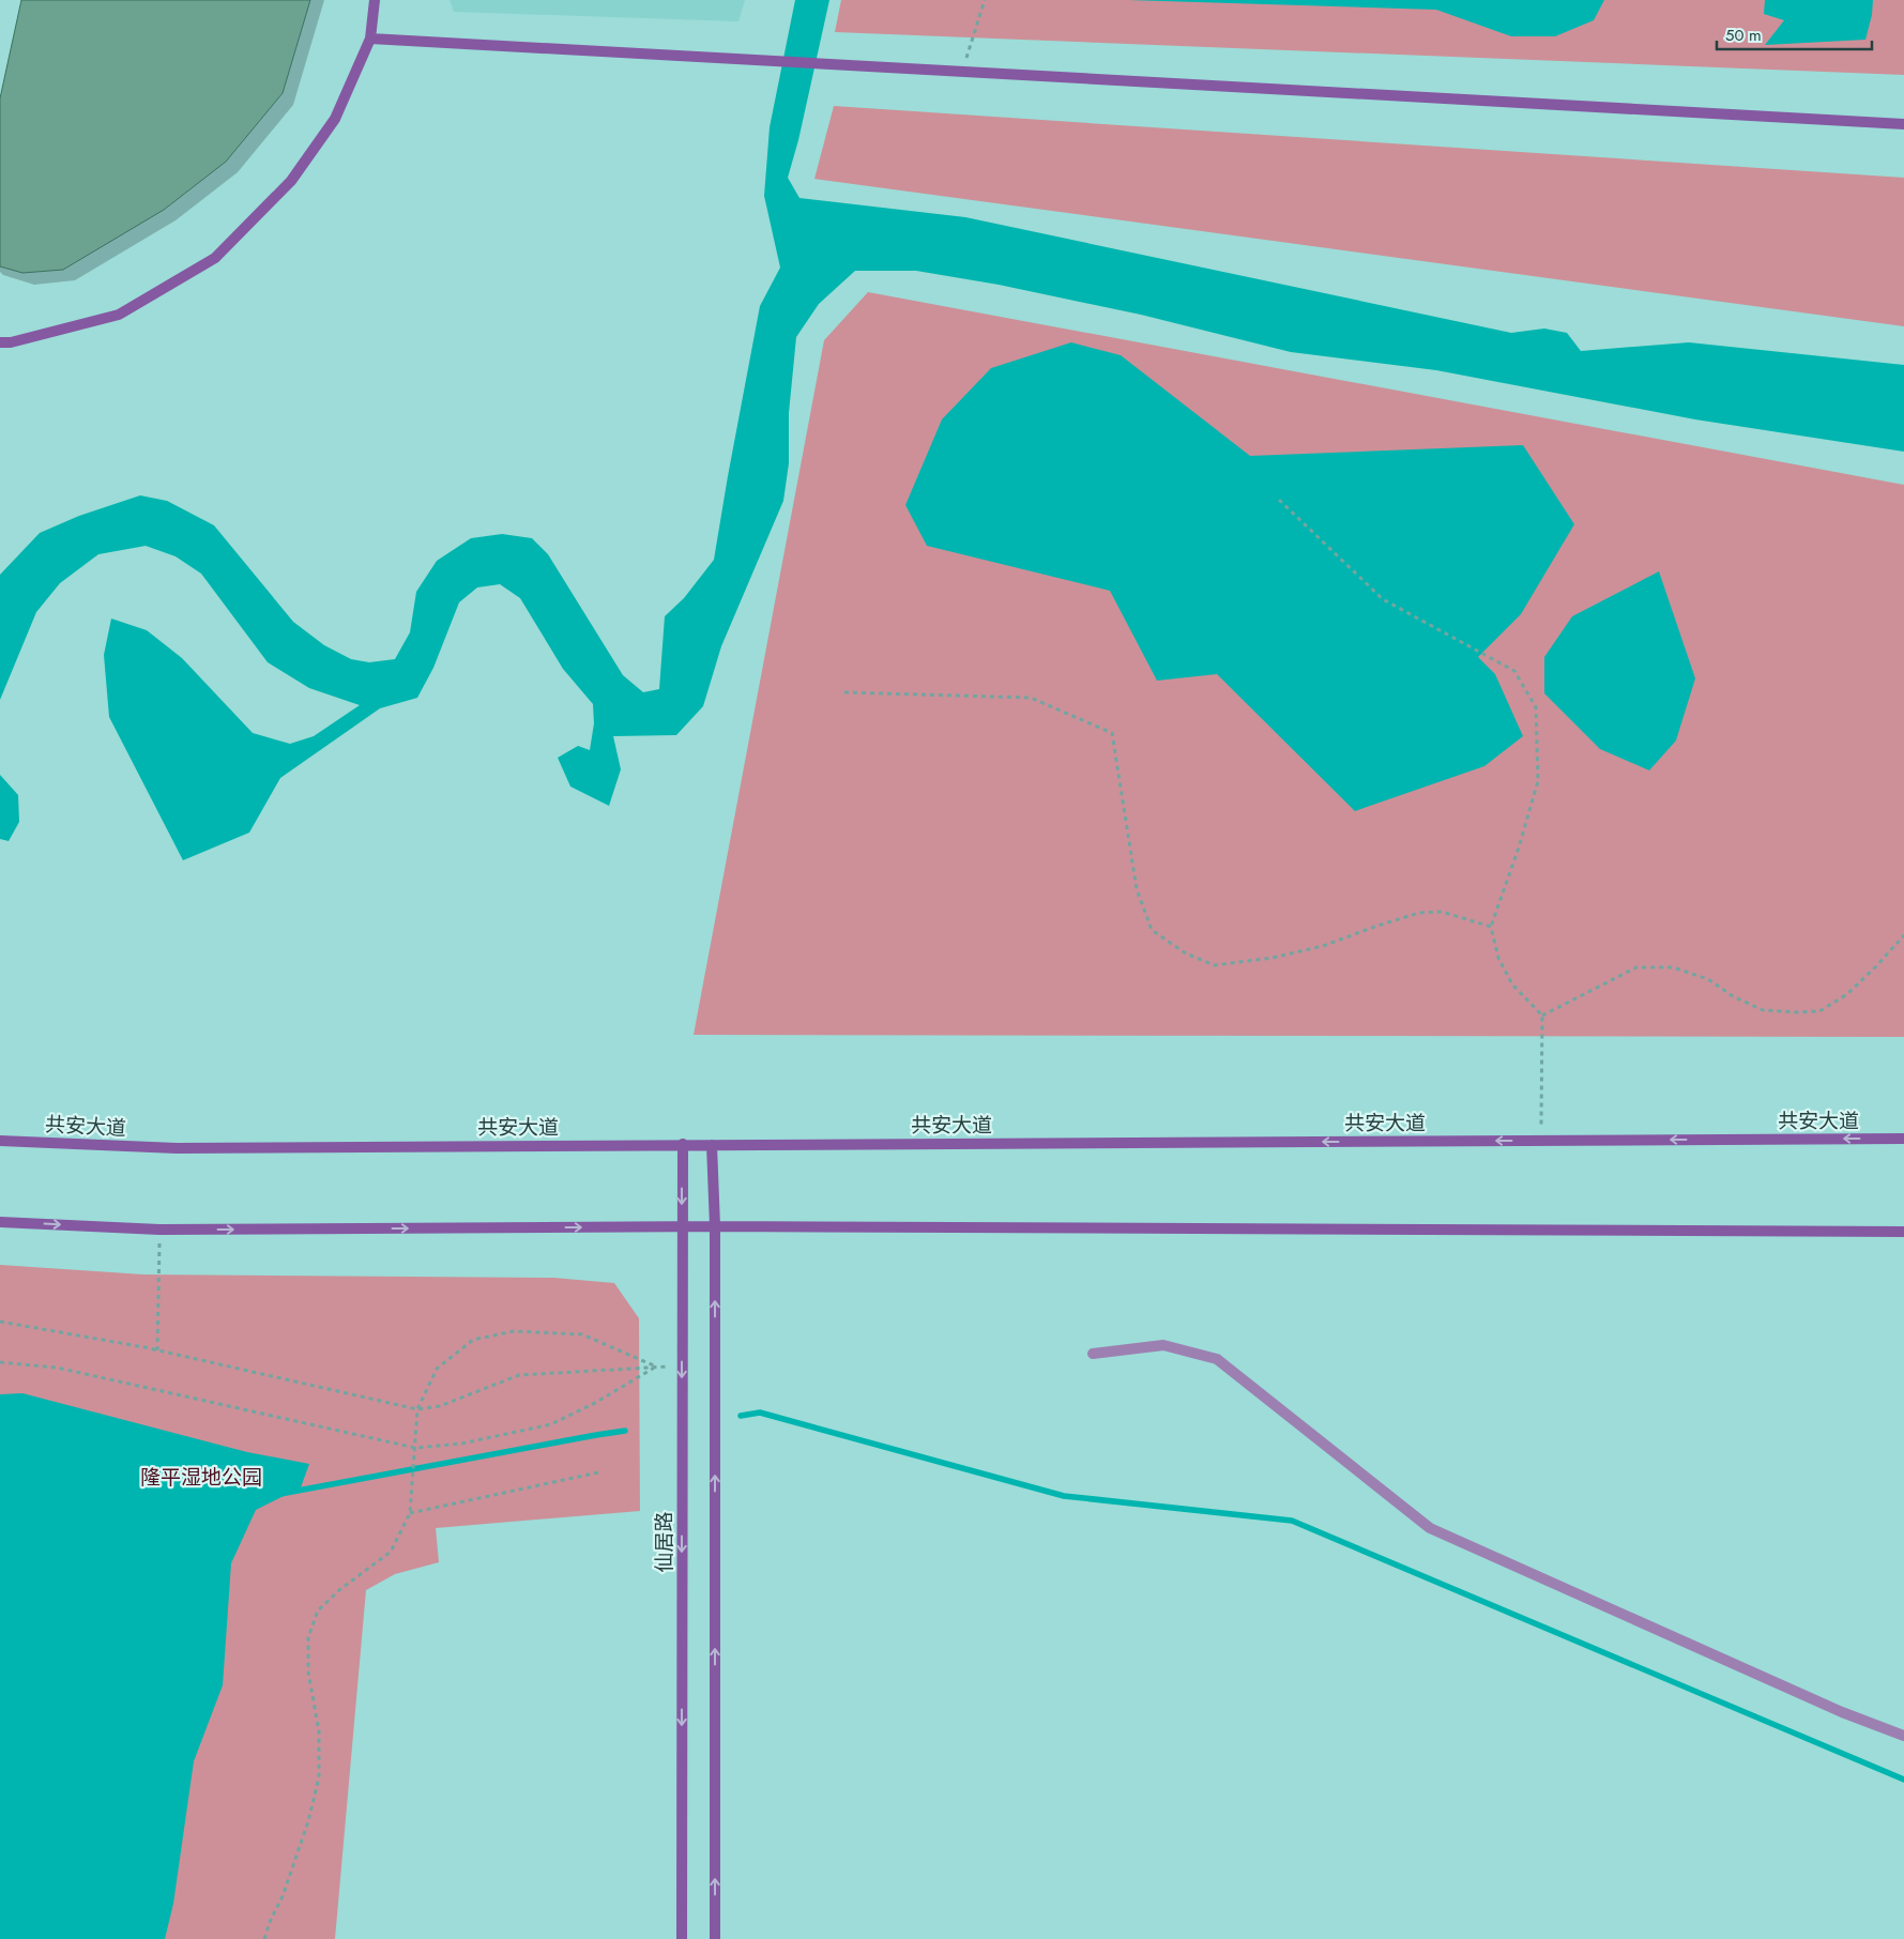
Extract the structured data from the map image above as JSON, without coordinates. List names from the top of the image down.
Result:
{
  "streets": {
    "main road": ["共安大道", "仙居路"]
  },
  "crossings": [
    ["共安大道", "仙居路"]
  ],
  "parks": ["隆平湿地公园"],
  "scale_bar": "50 m"
}
